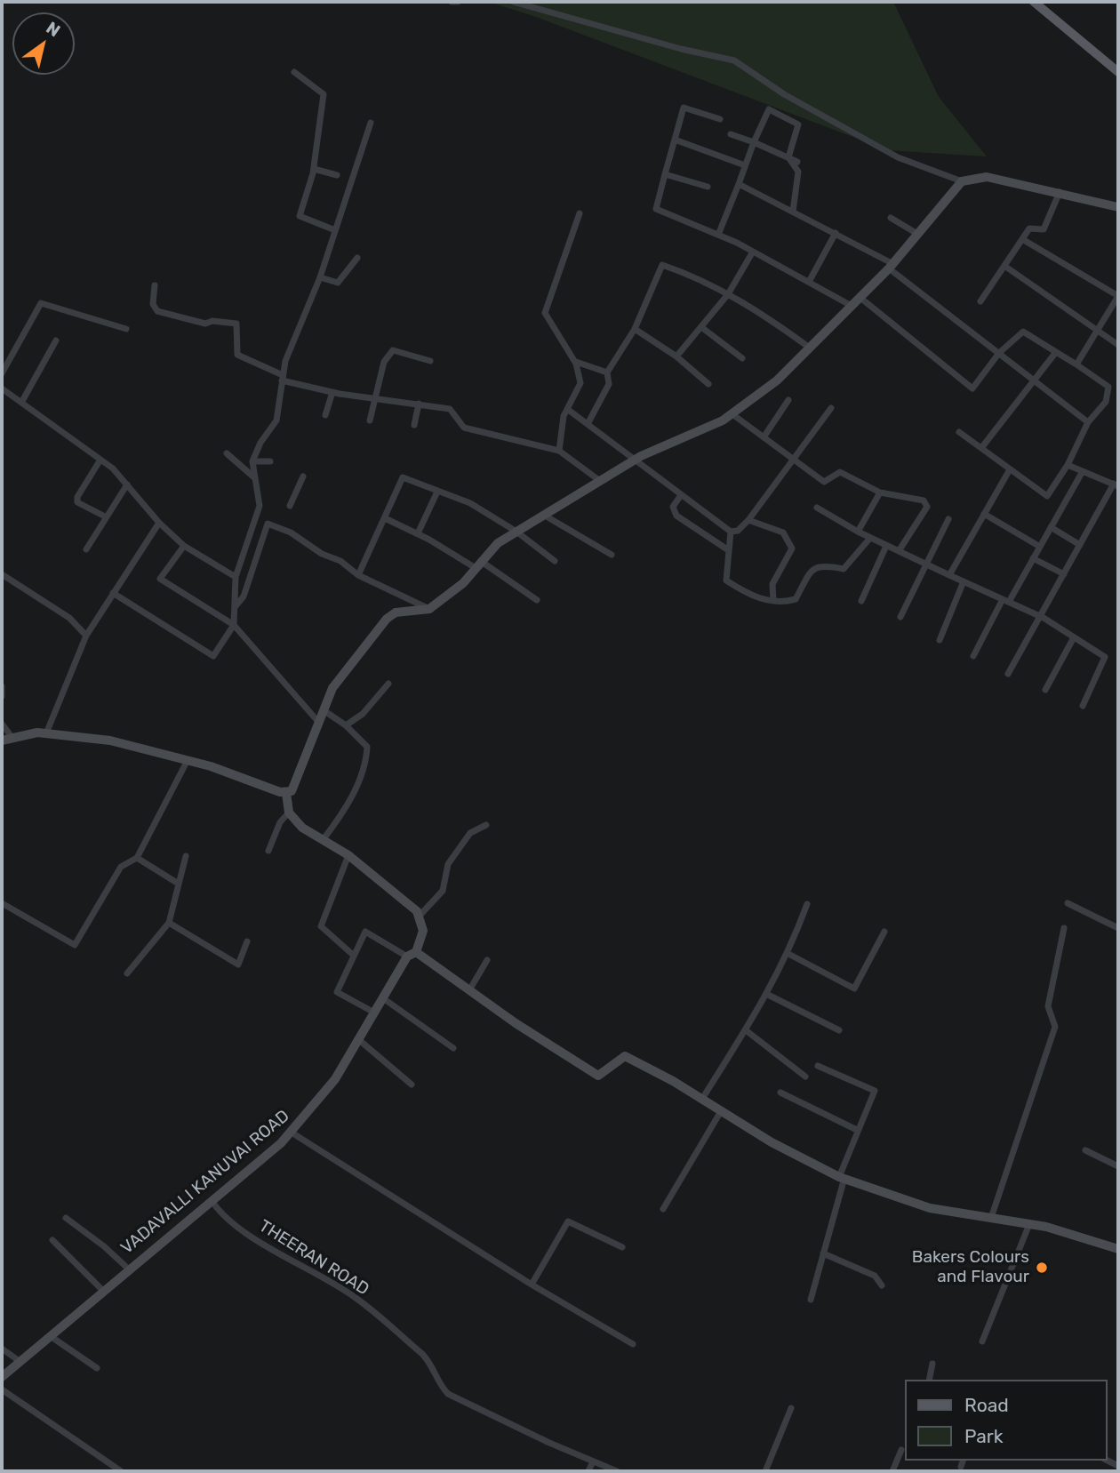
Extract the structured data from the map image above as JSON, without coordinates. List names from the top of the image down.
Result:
{
  "streets": {
    "street": ["VADAVALLI KANUVAI ROAD", "THEERAN ROAD"]
  },
  "crossings": [
    ["VADAVALLI KANUVAI ROAD", "THEERAN ROAD"]
  ],
  "places": ["Bakers Colours and Flavour"],
  "legend": ["Road", "Park"],
  "north": "top right"
}
